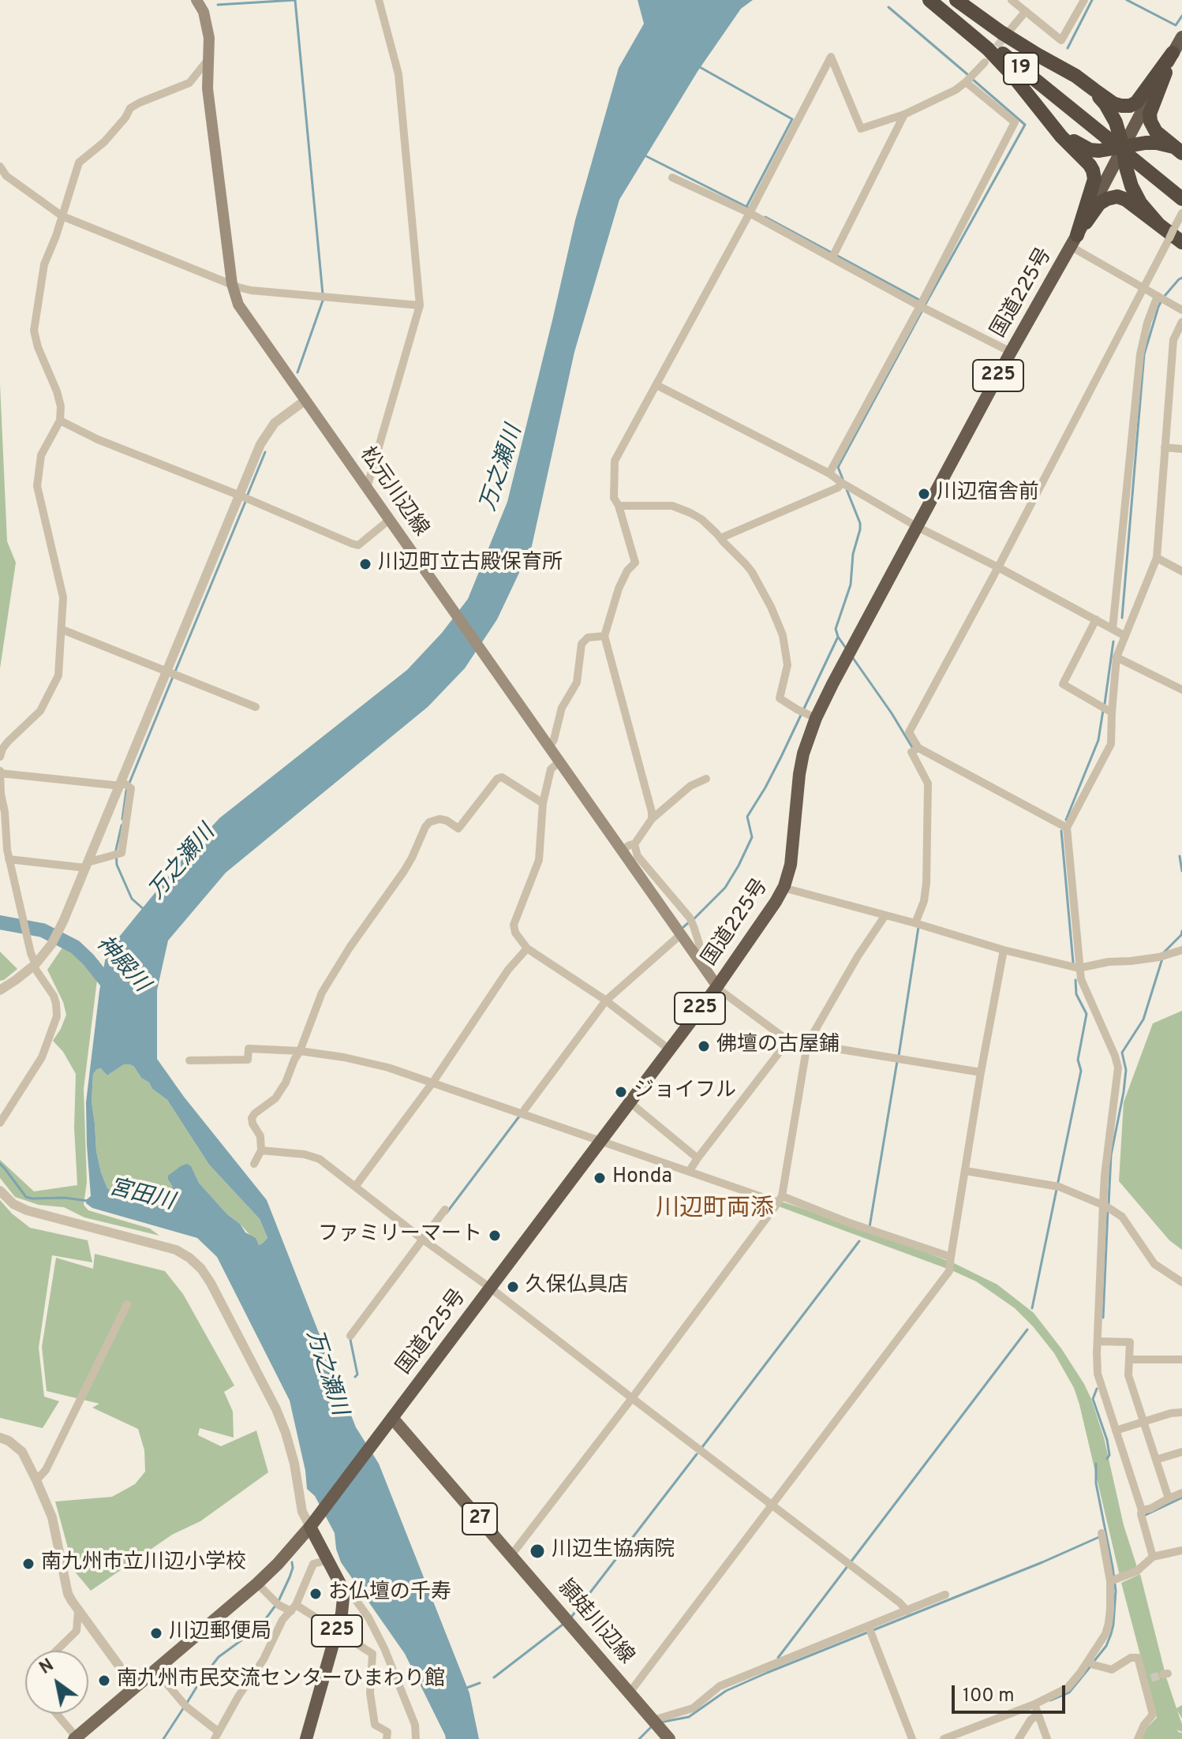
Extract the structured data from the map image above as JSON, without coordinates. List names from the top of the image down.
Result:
{
  "streets": {
    "highway": ["19", "国道225号", "225"],
    "main road": ["松元川辺線", "27", "頴娃川辺線"]
  },
  "crossings": [
    ["19", "国道225号"],
    ["国道225号", "225"],
    ["国道225号", "松元川辺線"],
    ["国道225号", "頴娃川辺線"]
  ],
  "districts": ["川辺町両添"],
  "water": ["万之瀬川", "神殿川", "宮田川"],
  "places": [
    "川辺宿舎前",
    "川辺町立古殿保育所",
    "佛壇の古屋鋪",
    "ジョイフル",
    "Honda",
    "ファミリーマート",
    "久保仏具店",
    "川辺生協病院",
    "南九州市立川辺小学校",
    "お仏壇の千寿",
    "川辺郵便局",
    "南九州市民交流センターひまわり館"
  ],
  "scale_bar": "100 m",
  "north": "top left"
}
